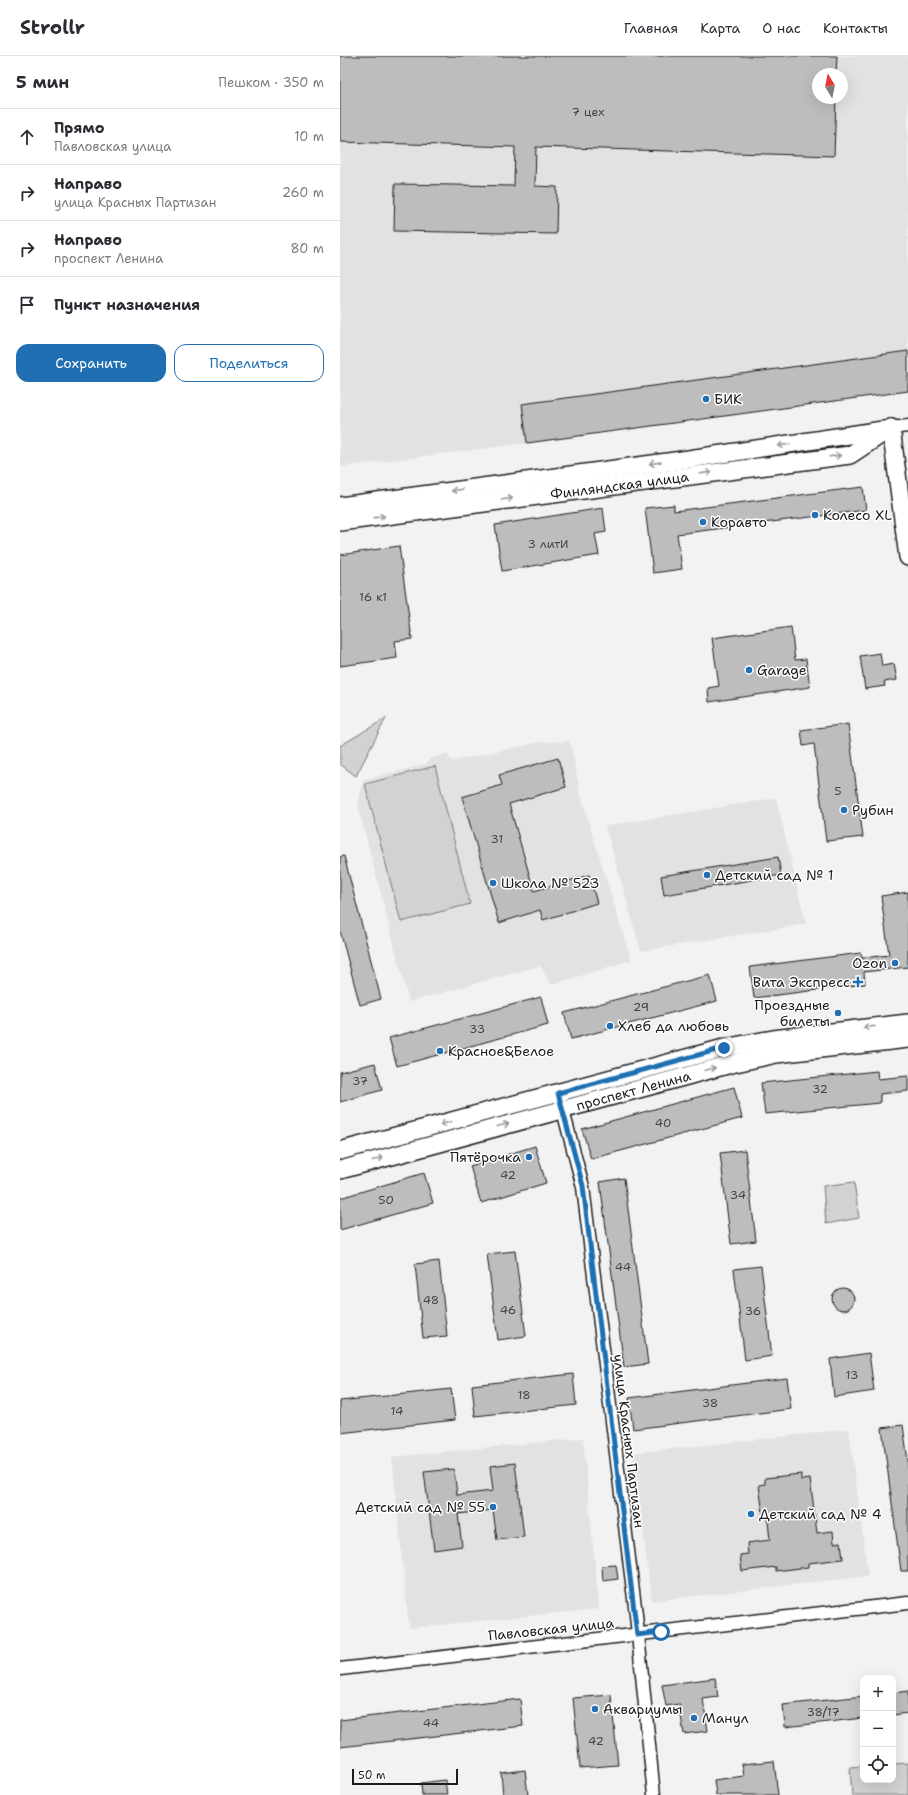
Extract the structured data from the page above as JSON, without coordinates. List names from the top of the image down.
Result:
{
  "streets": {
    "street": [
      "Финляндская улица",
      "проспект Ленина",
      "улица Красных Партизан",
      "Павловская улица"
    ]
  },
  "crossings": [
    ["проспект Ленина", "улица Красных Партизан"],
    ["улица Красных Партизан", "Павловская улица"]
  ],
  "places": {
    "other": [
      "БИК",
      "Колесо XL",
      "Коравто",
      "Garage",
      "Рубин",
      "Детский сад № 1",
      "Школа № 523",
      "Ozon",
      "Проездные билеты",
      "Хлеб да любовь",
      "Красное&Белое",
      "Пятёрочка",
      "Детский сад № 55",
      "Детский сад № 4",
      "Аквариумы",
      "Манул"
    ],
    "health": ["Вита Экспресс"]
  },
  "house_numbers": [
    "7 цех",
    "3 литИ",
    "16 к1",
    "5",
    "31",
    "29",
    "33",
    "37",
    "32",
    "40",
    "42",
    "34",
    "50",
    "44",
    "48",
    "46",
    "36",
    "13",
    "18",
    "38",
    "14",
    "38/17",
    "44",
    "42"
  ],
  "scale_bar": "50 m",
  "north": "top",
  "page": {
    "header": "Strollr",
    "nav": [
      "Главная",
      "Карта",
      "О нас",
      "Контакты"
    ],
    "heading": ["5 мин", "Пешком · 350 m"],
    "list": [
      ["Прямо", "Павловская улица", "10 m"],
      ["Направо", "улица Красных Партизан", "260 m"],
      ["Направо", "проспект Ленина", "80 m"],
      "Пункт назначения"
    ],
    "buttons": ["Сохранить", "Поделиться"],
    "map_buttons": ["+", "−"],
    "scale": "50 m"
  }
}
